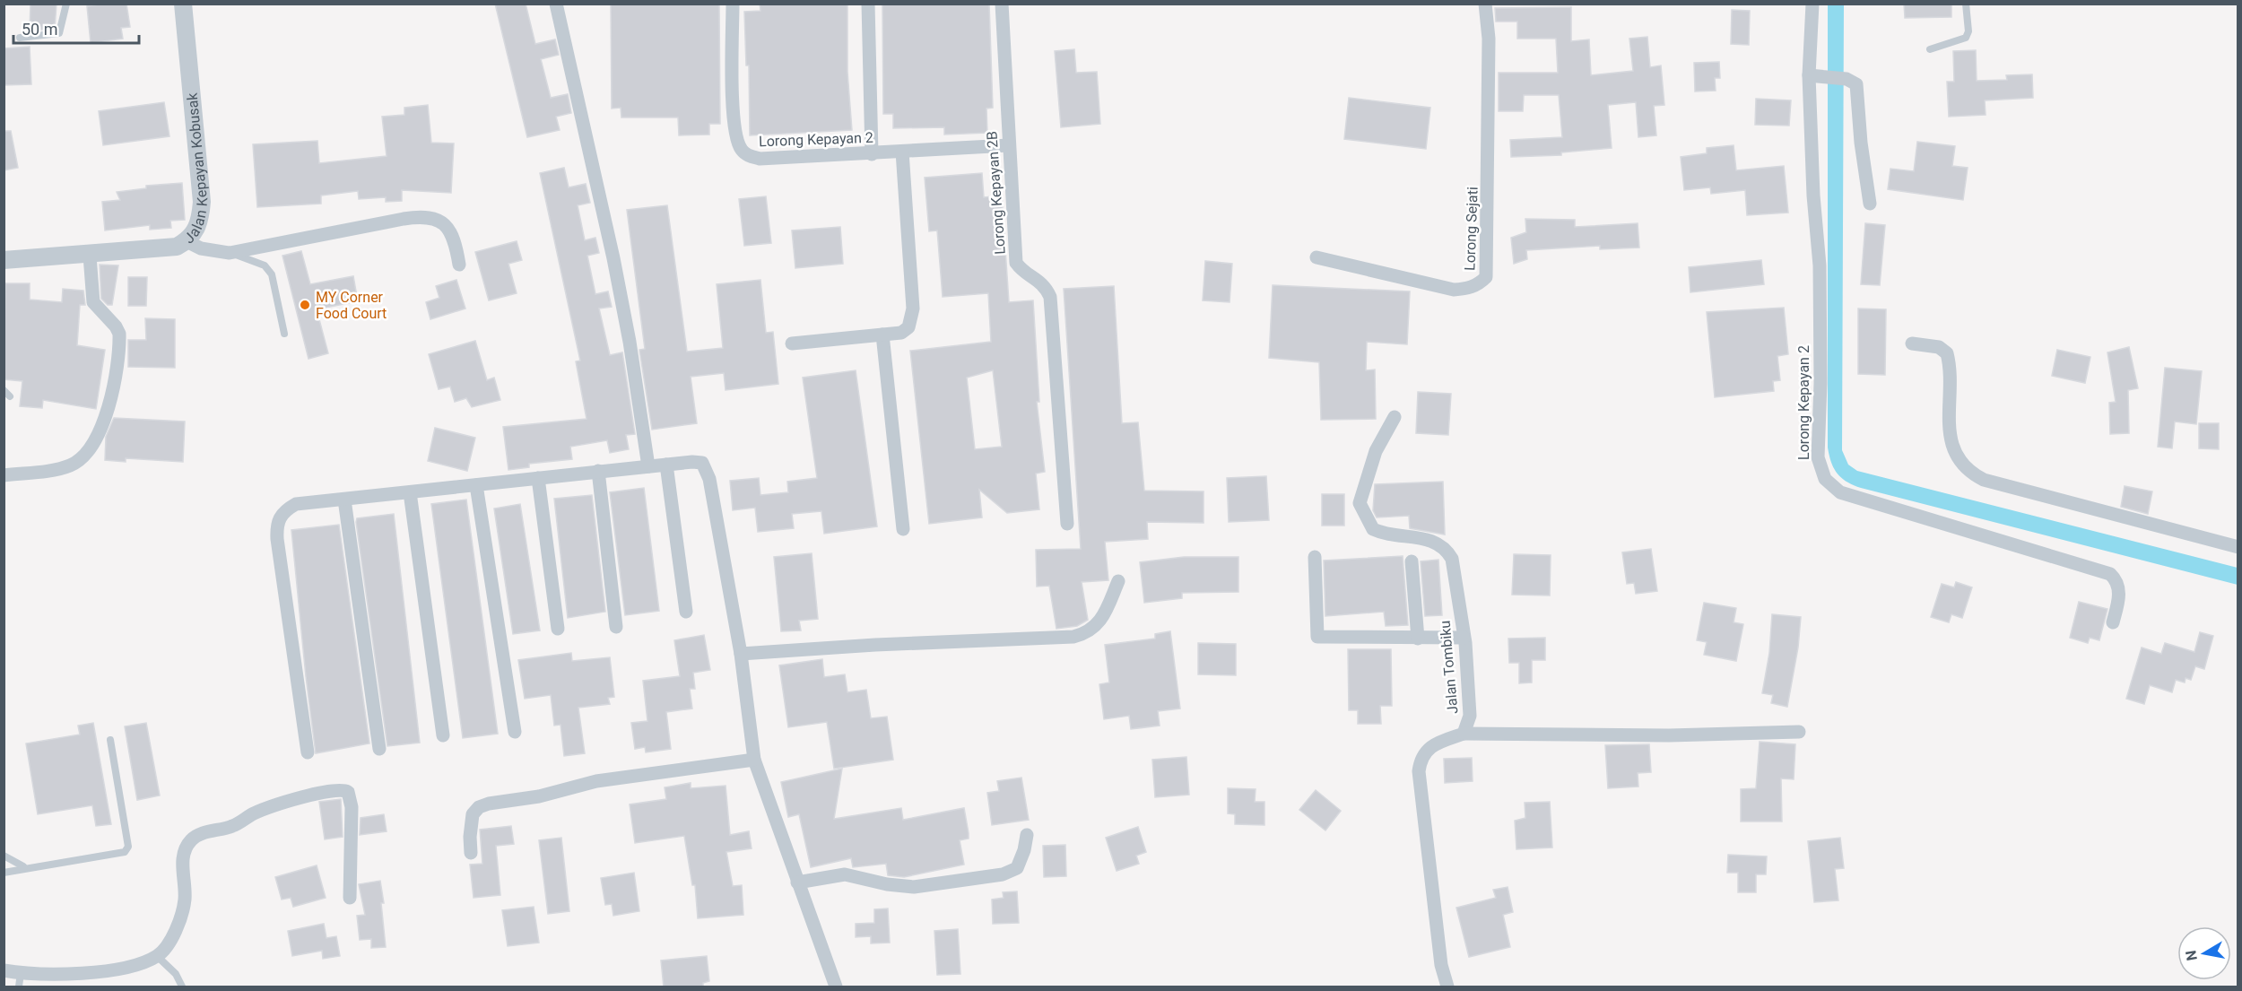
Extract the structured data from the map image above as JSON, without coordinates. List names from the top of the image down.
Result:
{
  "streets": {
    "street": [
      "Lorong Kepayan 2",
      "Jalan Kepayan Kobusak",
      "Lorong Kepayan 2B",
      "Lorong Sejati",
      "Jalan Tombiku"
    ]
  },
  "crossings": [
    ["Lorong Kepayan 2", "Lorong Kepayan 2B"]
  ],
  "places": ["MY Corner Food Court"],
  "scale_bar": "50 m",
  "north": "left"
}
